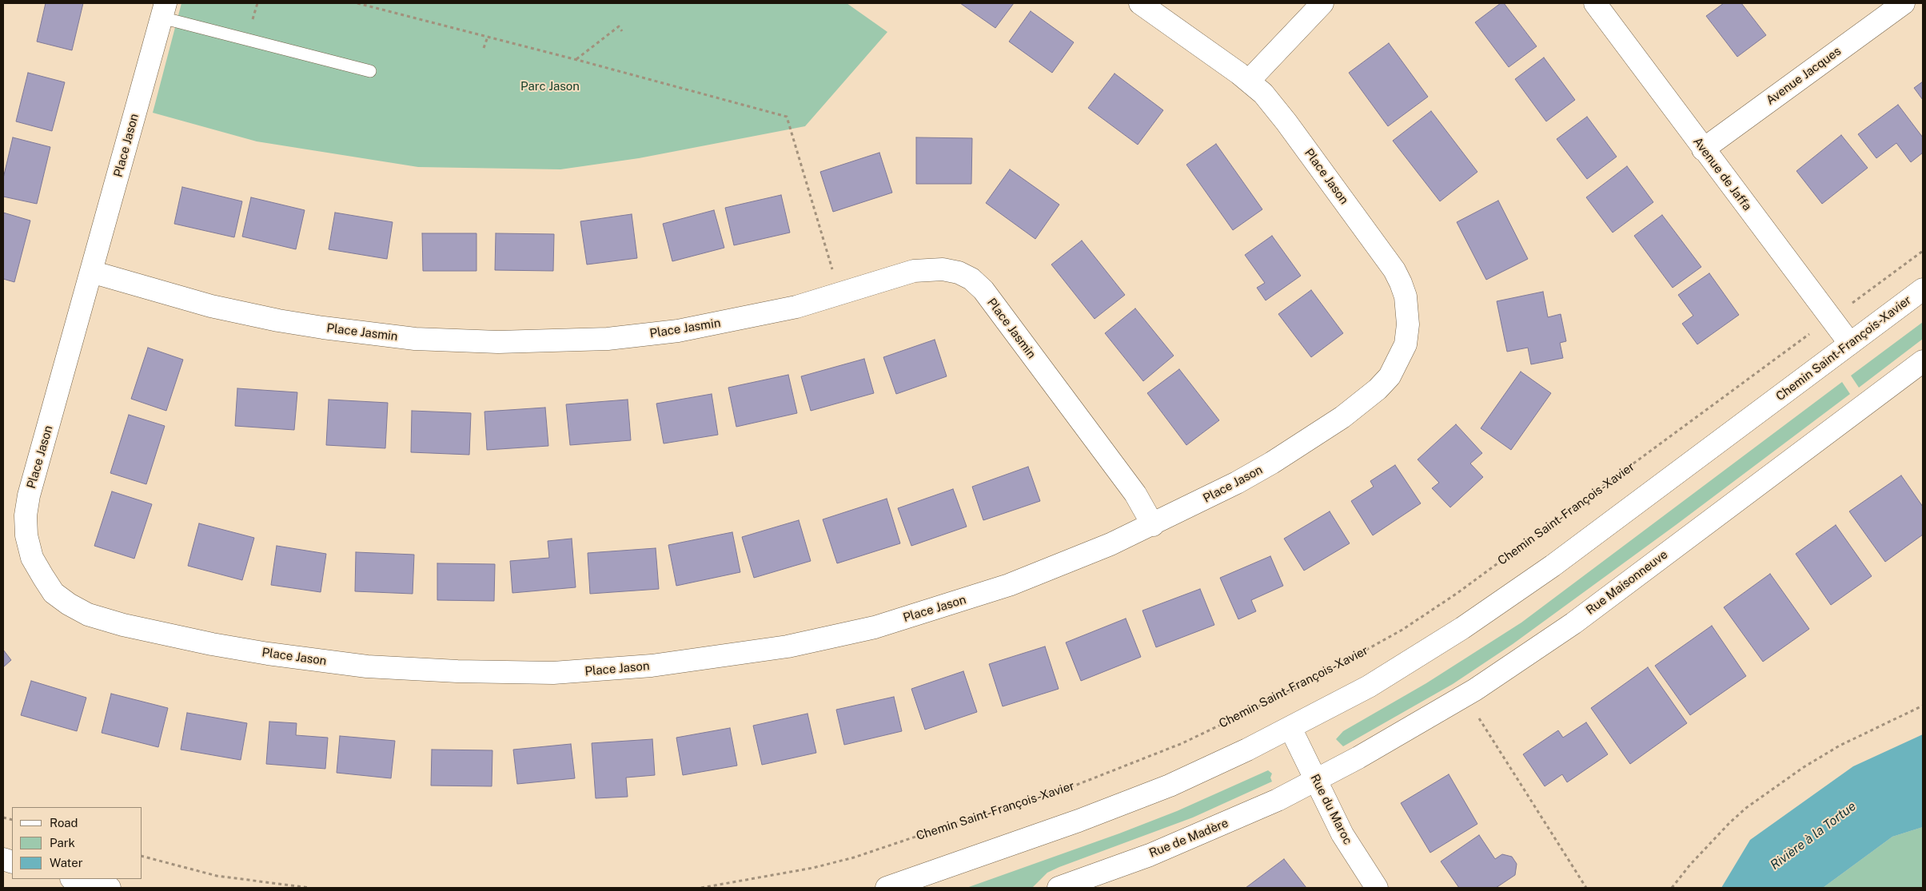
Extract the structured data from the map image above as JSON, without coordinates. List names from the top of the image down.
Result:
{
  "streets": {
    "street": [
      "Avenue Jacques",
      "Place Jason",
      "Avenue de Jaffa",
      "Place Jasmin",
      "Chemin Saint-François-Xavier",
      "Rue Maisonneuve",
      "Rue du Maroc",
      "Rue de Madère"
    ]
  },
  "crossings": [
    ["Avenue Jacques", "Avenue de Jaffa"],
    ["Place Jason", "Place Jasmin"],
    ["Avenue de Jaffa", "Chemin Saint-François-Xavier"],
    ["Chemin Saint-François-Xavier", "Rue du Maroc"],
    ["Rue Maisonneuve", "Rue du Maroc"],
    ["Rue Maisonneuve", "Rue de Madère"],
    ["Rue du Maroc", "Rue de Madère"]
  ],
  "water": ["Rivière à la Tortue"],
  "parks": ["Parc Jason"],
  "legend": ["Road", "Park", "Water"]
}
